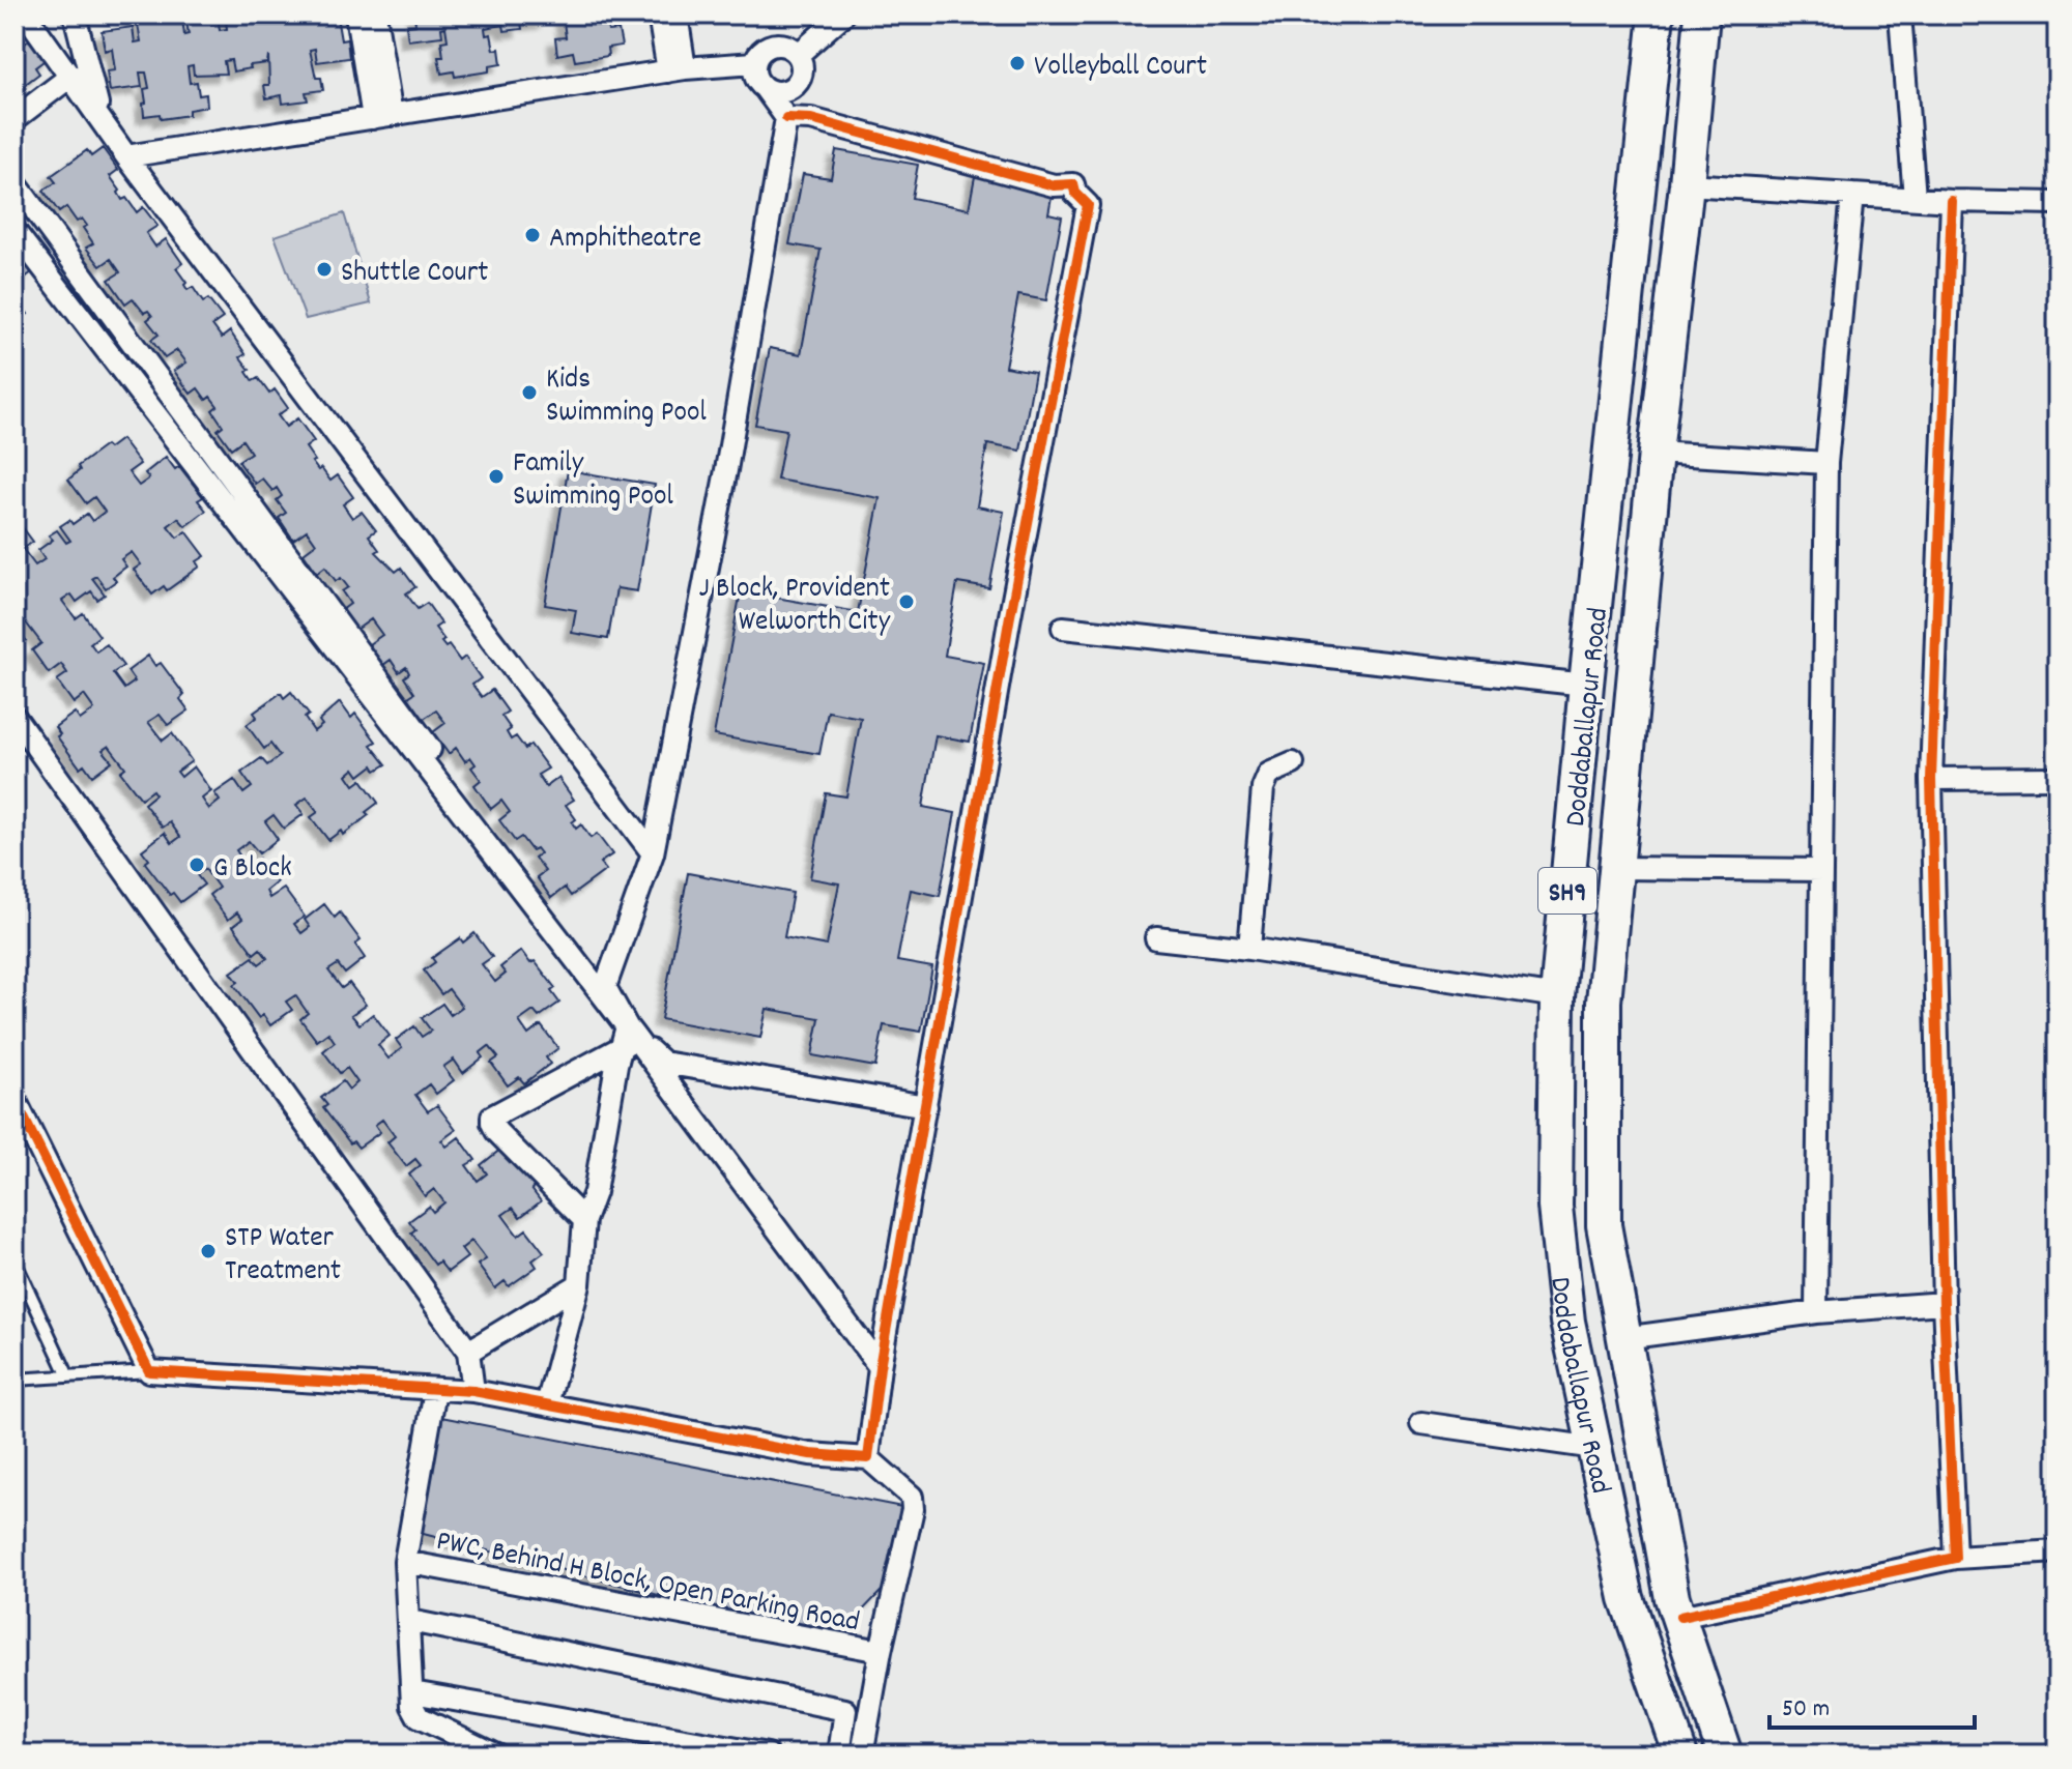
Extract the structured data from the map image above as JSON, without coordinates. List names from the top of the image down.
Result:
{
  "streets": {
    "main road": ["Doddaballapur Road", "SH9"],
    "street": ["PWC, Behind H Block, Open Parking Road"]
  },
  "places": [
    "Volleyball Court",
    "Amphitheatre",
    "Shuttle Court",
    "Kids Swimming Pool",
    "Family Swimming Pool",
    "J Block, Provident Welworth City",
    "G Block",
    "STP Water Treatment"
  ],
  "scale_bar": "50 m"
}
